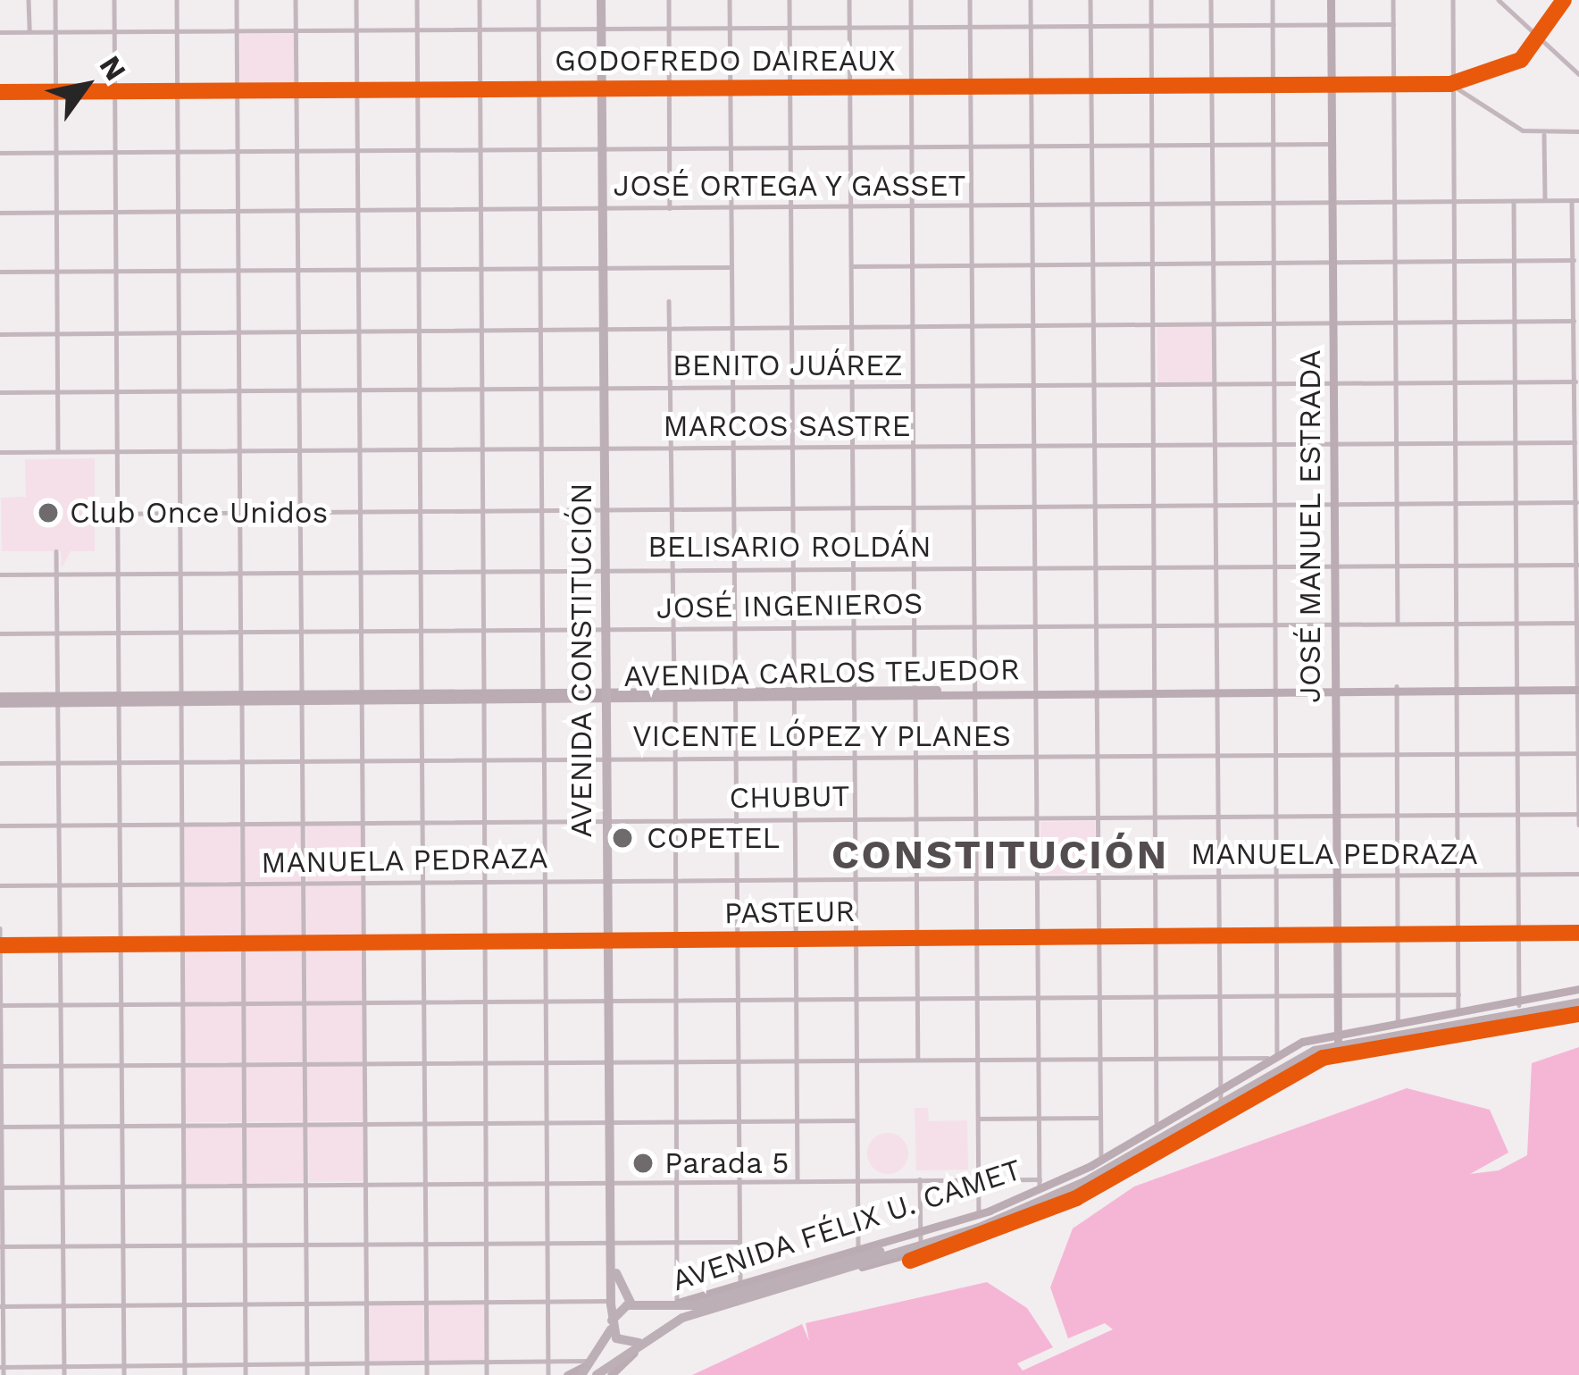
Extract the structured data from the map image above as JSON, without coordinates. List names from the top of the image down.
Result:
{
  "streets": {
    "main road": [
      "JOSÉ MANUEL ESTRADA",
      "AVENIDA CONSTITUCIÓN",
      "AVENIDA CARLOS TEJEDOR",
      "AVENIDA FÉLIX U. CAMET"
    ],
    "street": [
      "GODOFREDO DAIREAUX",
      "JOSÉ ORTEGA Y GASSET",
      "BENITO JUÁREZ",
      "MARCOS SASTRE",
      "BELISARIO ROLDÁN",
      "JOSÉ INGENIEROS",
      "VICENTE LÓPEZ Y PLANES",
      "CHUBUT",
      "MANUELA PEDRAZA",
      "PASTEUR"
    ]
  },
  "crossings": [
    ["GODOFREDO DAIREAUX", "JOSÉ MANUEL ESTRADA"],
    ["GODOFREDO DAIREAUX", "AVENIDA CONSTITUCIÓN"],
    ["JOSÉ ORTEGA Y GASSET", "JOSÉ MANUEL ESTRADA"],
    ["JOSÉ ORTEGA Y GASSET", "AVENIDA CONSTITUCIÓN"],
    ["BENITO JUÁREZ", "JOSÉ MANUEL ESTRADA"],
    ["BENITO JUÁREZ", "AVENIDA CONSTITUCIÓN"],
    ["MARCOS SASTRE", "JOSÉ MANUEL ESTRADA"],
    ["MARCOS SASTRE", "AVENIDA CONSTITUCIÓN"],
    ["JOSÉ MANUEL ESTRADA", "BELISARIO ROLDÁN"],
    ["JOSÉ MANUEL ESTRADA", "JOSÉ INGENIEROS"],
    ["JOSÉ MANUEL ESTRADA", "AVENIDA CARLOS TEJEDOR"],
    ["JOSÉ MANUEL ESTRADA", "VICENTE LÓPEZ Y PLANES"],
    ["JOSÉ MANUEL ESTRADA", "CHUBUT"],
    ["JOSÉ MANUEL ESTRADA", "MANUELA PEDRAZA"],
    ["JOSÉ MANUEL ESTRADA", "PASTEUR"],
    ["JOSÉ MANUEL ESTRADA", "AVENIDA FÉLIX U. CAMET"],
    ["BELISARIO ROLDÁN", "AVENIDA CONSTITUCIÓN"],
    ["JOSÉ INGENIEROS", "AVENIDA CONSTITUCIÓN"],
    ["AVENIDA CONSTITUCIÓN", "AVENIDA CARLOS TEJEDOR"],
    ["AVENIDA CONSTITUCIÓN", "VICENTE LÓPEZ Y PLANES"],
    ["AVENIDA CONSTITUCIÓN", "CHUBUT"],
    ["AVENIDA CONSTITUCIÓN", "MANUELA PEDRAZA"],
    ["AVENIDA CONSTITUCIÓN", "PASTEUR"],
    ["AVENIDA CONSTITUCIÓN", "AVENIDA FÉLIX U. CAMET"]
  ],
  "districts": ["CONSTITUCIÓN"],
  "places": ["Club Once Unidos", "COPETEL", "Parada 5"],
  "north": "top right"
}
